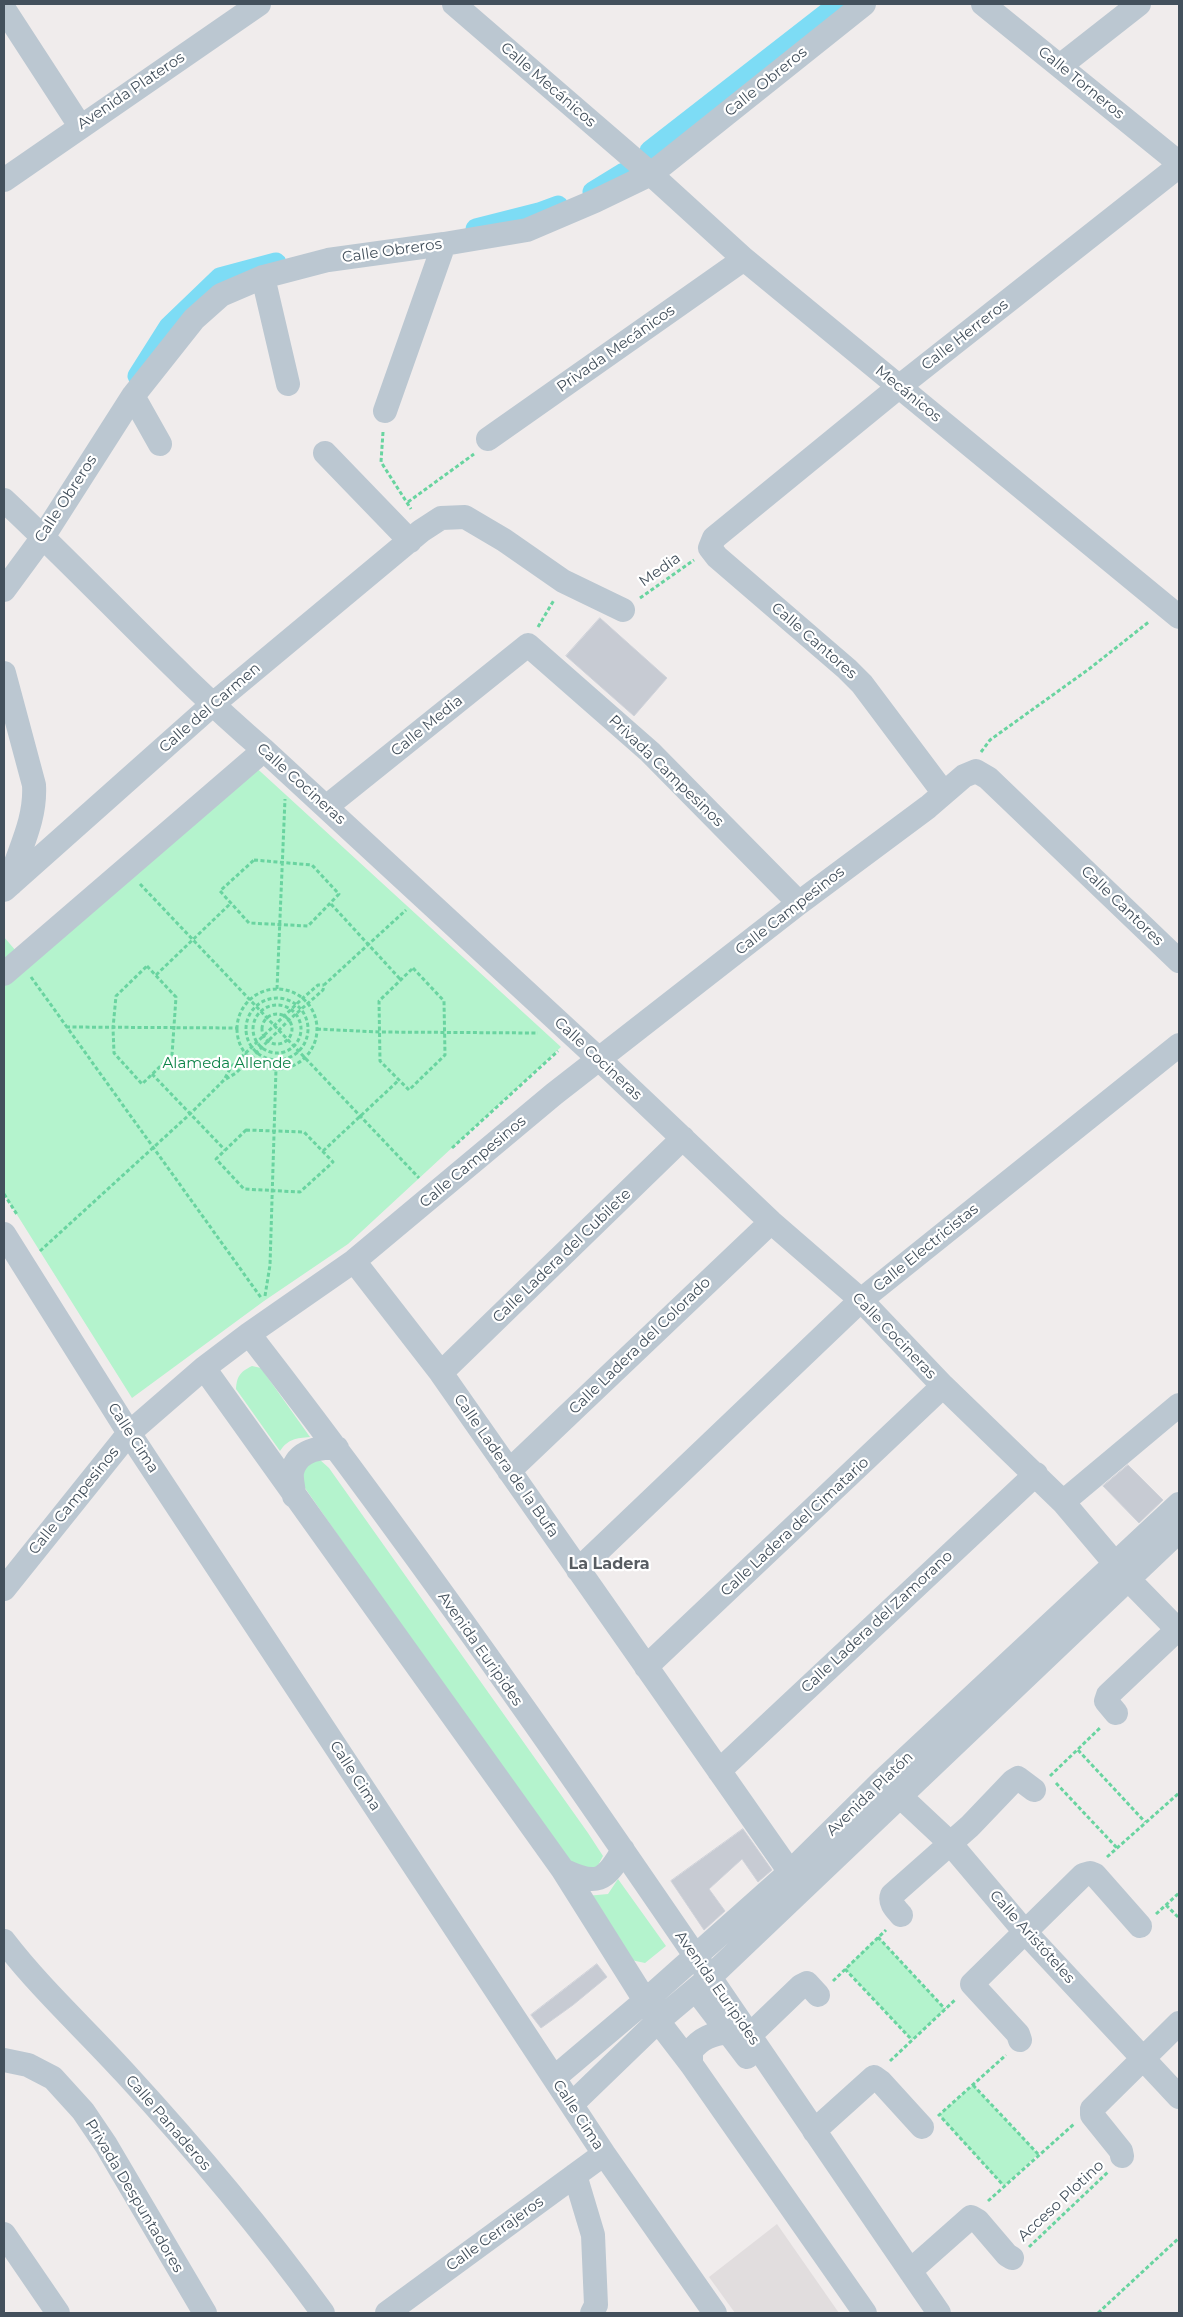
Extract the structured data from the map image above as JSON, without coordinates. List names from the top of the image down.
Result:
{
  "streets": {
    "street": [
      "Calle Obreros",
      "Calle Torneros",
      "Calle Mecánicos",
      "Avenida Plateros",
      "Calle Herreros",
      "Privada Mecánicos",
      "Mecánicos",
      "Calle Cantores",
      "Calle del Carmen",
      "Calle Media",
      "Privada Campesinos",
      "Calle Cocineras",
      "Calle Campesinos",
      "Calle Electricistas",
      "Calle Ladera del Cubilete",
      "Calle Ladera del Colorado",
      "Calle Cima",
      "Calle Ladera de la Bufa",
      "Calle Ladera del Cimatario",
      "Calle Ladera del Zamorano",
      "Avenida Euripides",
      "Avenida Platón",
      "Calle Aristóteles",
      "Calle Panaderos",
      "Privada Despuntadores",
      "Calle Cerrajeros"
    ],
    "path": ["Media", "Acceso Plotino"]
  },
  "crossings": [
    ["Calle Obreros", "Calle Mecánicos"],
    ["Calle Obreros", "Mecánicos"],
    ["Calle Obreros", "Calle Cocineras"],
    ["Calle Torneros", "Calle Herreros"],
    ["Calle Mecánicos", "Mecánicos"],
    ["Calle Herreros", "Mecánicos"],
    ["Calle Herreros", "Media"],
    ["Calle Herreros", "Calle Cantores"],
    ["Privada Mecánicos", "Mecánicos"],
    ["Media", "Calle Cantores"],
    ["Media", "Calle del Carmen"],
    ["Calle Cantores", "Calle Campesinos"],
    ["Calle del Carmen", "Calle Cocineras"],
    ["Calle Media", "Privada Campesinos"],
    ["Calle Media", "Calle Cocineras"],
    ["Privada Campesinos", "Calle Campesinos"],
    ["Calle Cocineras", "Calle Campesinos"],
    ["Calle Cocineras", "Calle Electricistas"],
    ["Calle Cocineras", "Calle Ladera del Cubilete"],
    ["Calle Cocineras", "Calle Ladera del Colorado"],
    ["Calle Cocineras", "Calle Ladera del Cimatario"],
    ["Calle Cocineras", "Calle Ladera del Zamorano"],
    ["Calle Cocineras", "Avenida Platón"],
    ["Calle Campesinos", "Calle Cima"],
    ["Calle Campesinos", "Calle Ladera de la Bufa"],
    ["Calle Campesinos", "Avenida Euripides"],
    ["Calle Electricistas", "Calle Ladera de la Bufa"],
    ["Calle Ladera del Cubilete", "Calle Ladera de la Bufa"],
    ["Calle Ladera del Colorado", "Calle Ladera de la Bufa"],
    ["Calle Cima", "Avenida Platón"],
    ["Calle Cima", "Calle Cerrajeros"],
    ["Calle Ladera de la Bufa", "Calle Ladera del Cimatario"],
    ["Calle Ladera de la Bufa", "Calle Ladera del Zamorano"],
    ["Calle Ladera de la Bufa", "Avenida Platón"],
    ["Avenida Euripides", "Avenida Platón"],
    ["Avenida Platón", "Calle Aristóteles"]
  ],
  "districts": ["La Ladera"],
  "parks": ["Alameda Allende"]
}
